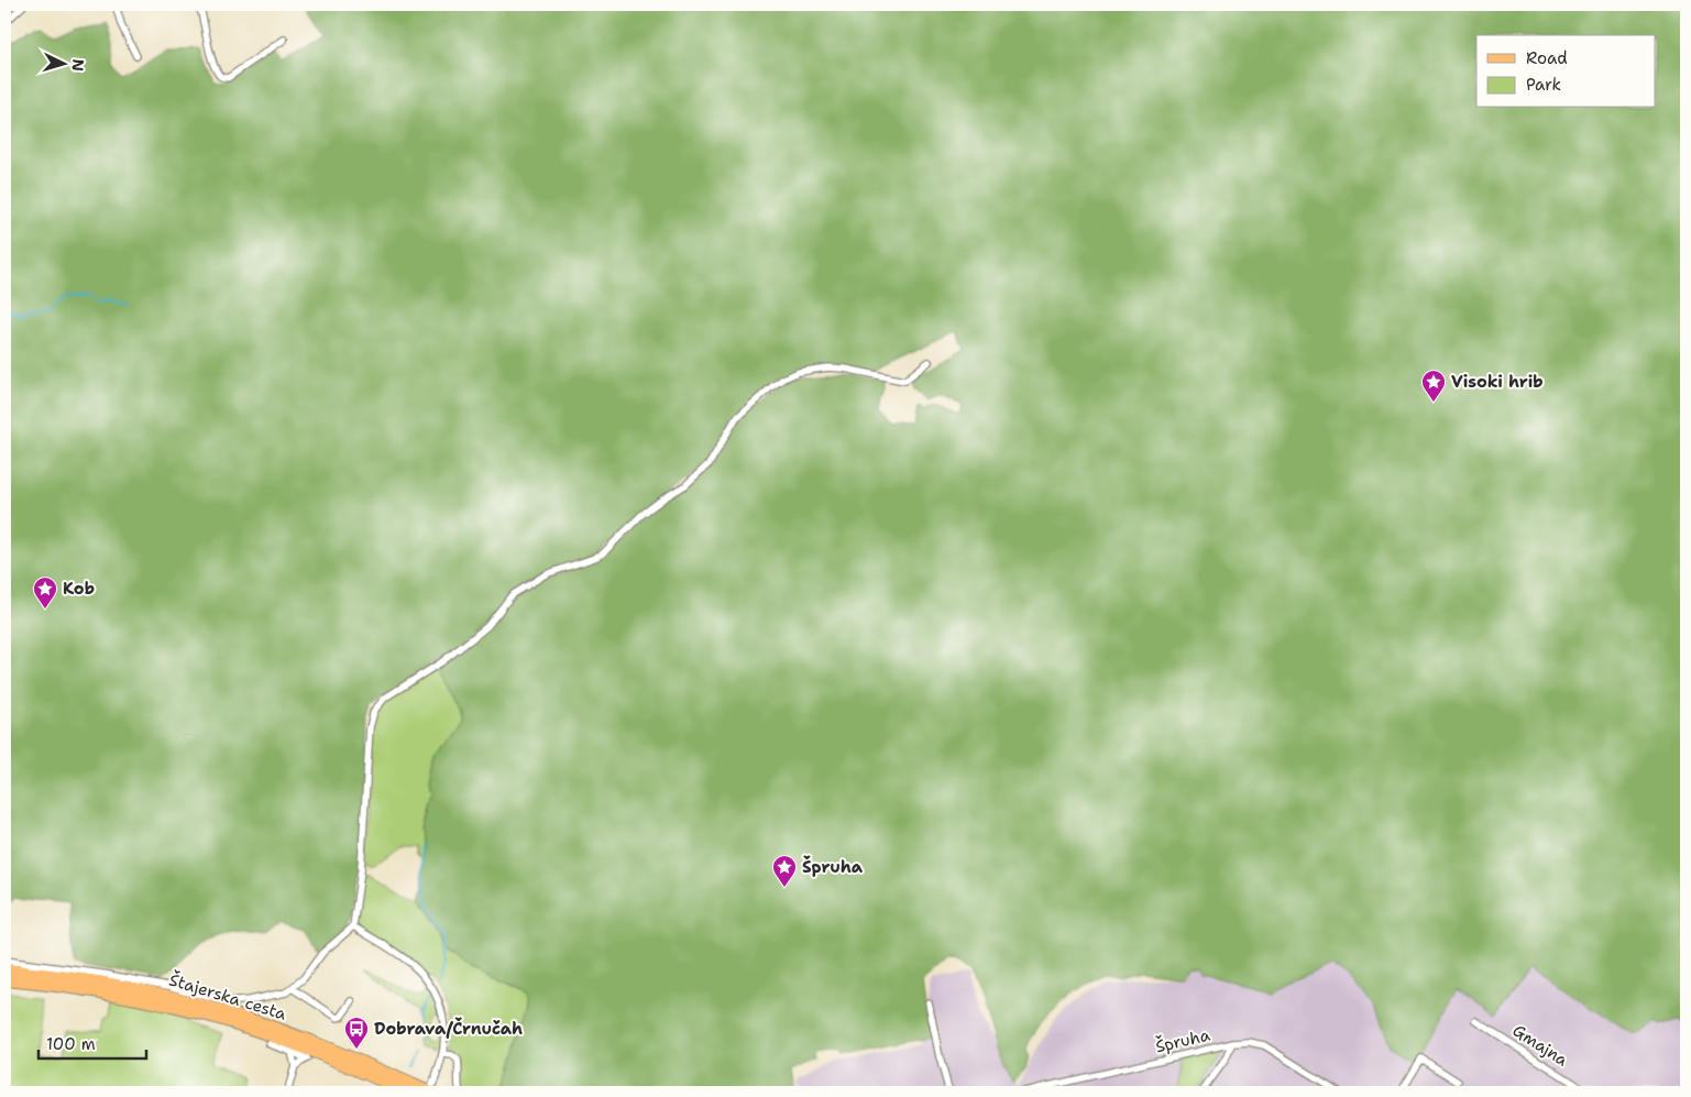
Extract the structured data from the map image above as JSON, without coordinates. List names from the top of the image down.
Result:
{
  "streets": {
    "main road": ["Štajerska cesta"],
    "street": ["Špruha", "Gmajna"]
  },
  "places": {
    "place": ["Visoki hrib", "Kob", "Špruha"],
    "bus stop": ["Dobrava/Črnučah"]
  },
  "legend": ["Road", "Park"],
  "scale_bar": "100 m",
  "north": "right"
}
